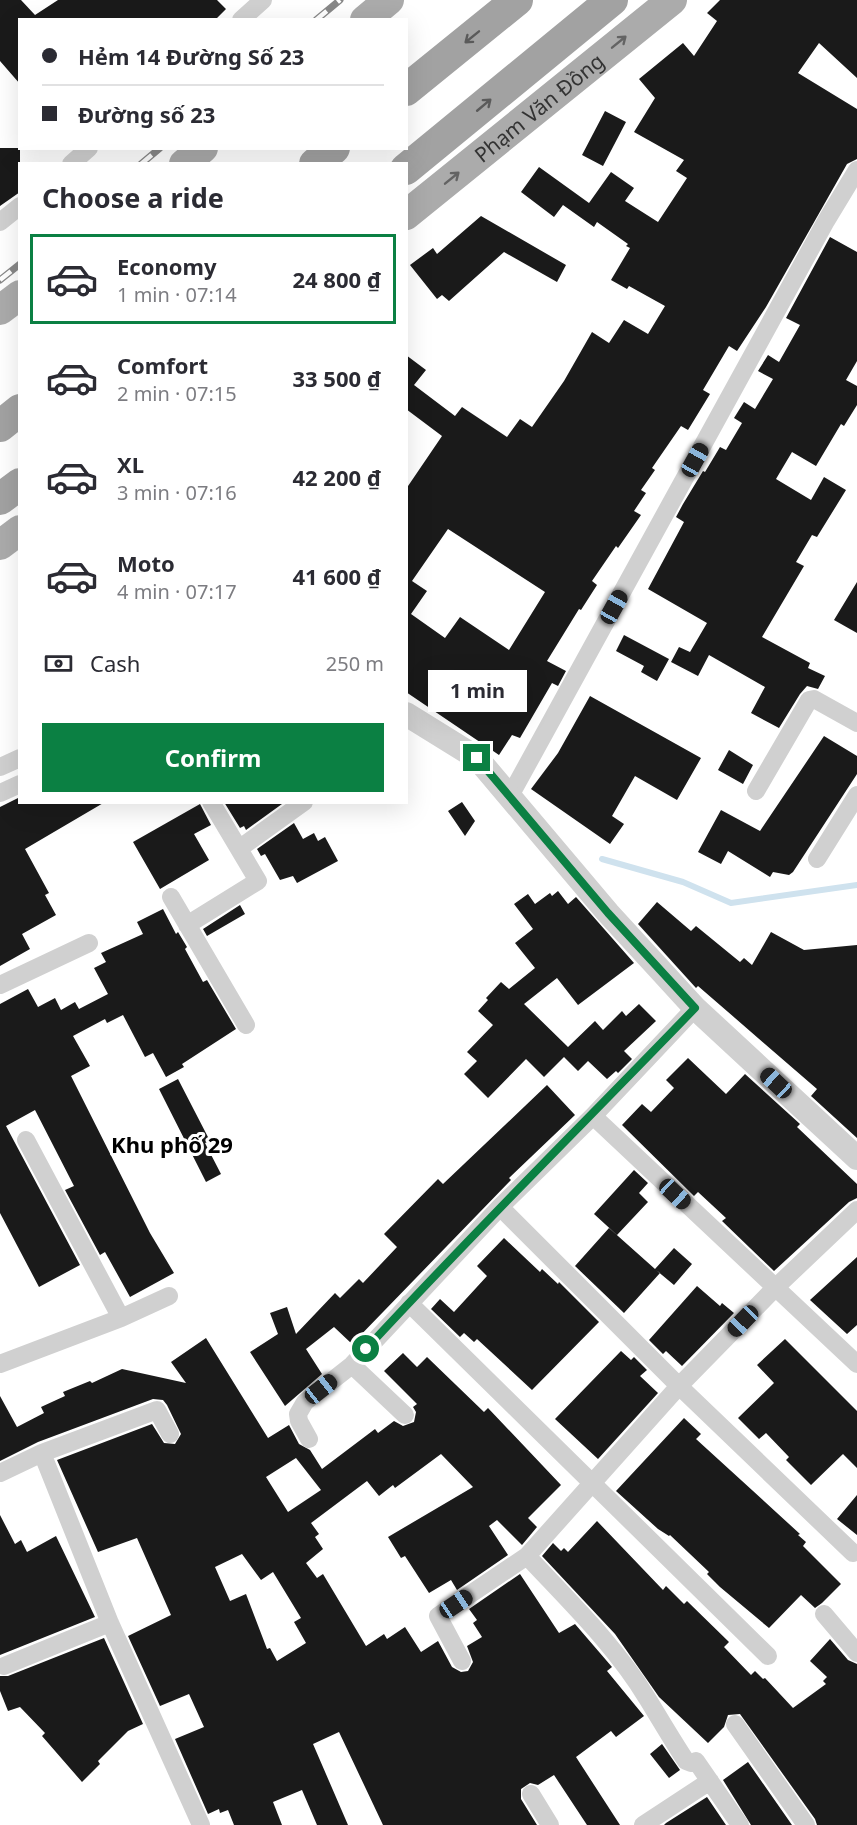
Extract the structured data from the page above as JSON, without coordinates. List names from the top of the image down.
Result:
{
  "streets": {
    "highway": ["Phạm Văn Đồng"]
  },
  "one_way": ["Phạm Văn Đồng"],
  "districts": ["Khu phố 29"],
  "page": {
    "banner": ["Hẻm 14 Đường Số 23", "Đường số 23"],
    "heading": "Choose a ride",
    "list": [
      {
        "name": "Economy",
        "note": "1 min · 07:14",
        "value": "24 800 ₫"
      },
      {
        "name": "Comfort",
        "note": "2 min · 07:15",
        "value": "33 500 ₫"
      },
      {
        "name": "XL",
        "note": "3 min · 07:16",
        "value": "42 200 ₫"
      },
      {
        "name": "Moto",
        "note": "4 min · 07:17",
        "value": "41 600 ₫"
      }
    ],
    "pay": ["Cash", "250 m"],
    "bubble": "1 min",
    "buttons": "Confirm"
  }
}
